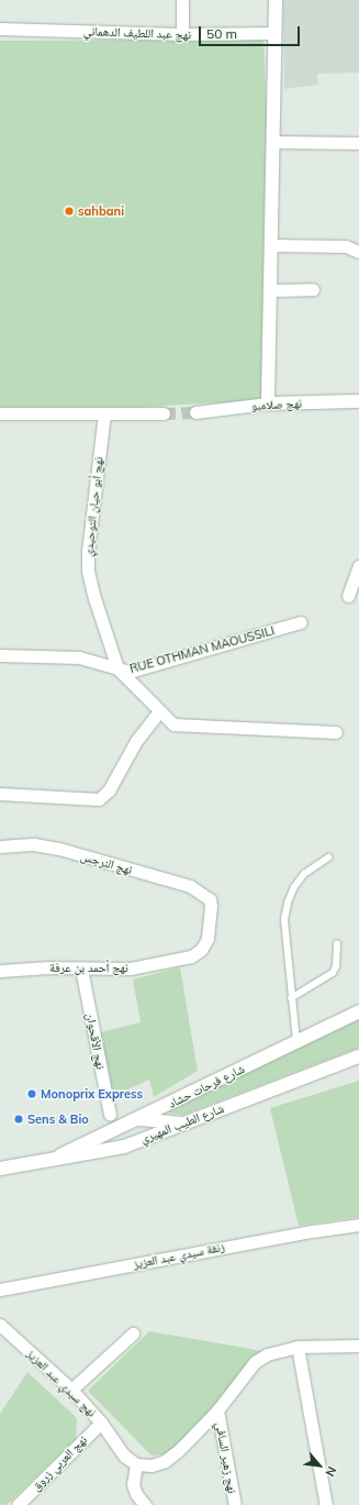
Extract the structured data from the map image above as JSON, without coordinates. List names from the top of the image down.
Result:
{
  "streets": {
    "street": [
      "نهج عبد اللطيف الدهماني",
      "نهج صلامبو",
      "نهج أبو حيان التوحيدي",
      "RUE OTHMAN MAOUSSILI",
      "نهج النرجس",
      "نهج أحمد بن عرفة",
      "نهج الأقحوان",
      "شارع فرحات حشاد",
      "شارع الطيب المهيري",
      "زنقة سيدي عبد العزيز",
      "نهج سيدي عبد العزيز",
      "نهج زهير السافي",
      "نهج العربي زروق"
    ]
  },
  "crossings": [
    ["نهج أبو حيان التوحيدي", "RUE OTHMAN MAOUSSILI"],
    ["نهج النرجس", "نهج أحمد بن عرفة"],
    ["نهج أحمد بن عرفة", "نهج الأقحوان"],
    ["شارع فرحات حشاد", "شارع الطيب المهيري"],
    ["نهج سيدي عبد العزيز", "نهج زهير السافي"],
    ["نهج سيدي عبد العزيز", "نهج العربي زروق"]
  ],
  "places": ["sahbani", "Monoprix Express", "Sens & Bio"],
  "scale_bar": "50 m",
  "north": "bottom right"
}
